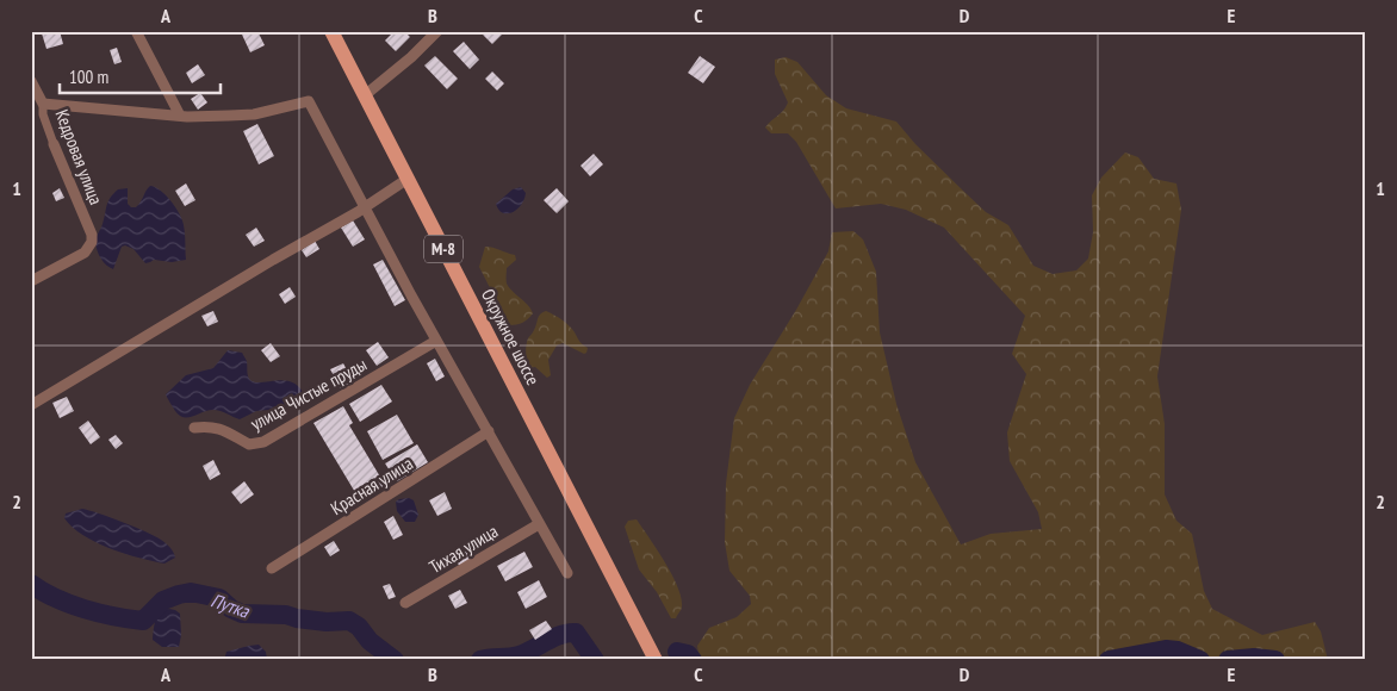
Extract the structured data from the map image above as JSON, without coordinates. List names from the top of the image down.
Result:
{
  "streets": {
    "main road": ["М-8", "Окружное шоссе"],
    "street": [
      "Кедровая улица",
      "улица Чистые пруды",
      "Красная улица",
      "Тихая улица"
    ]
  },
  "water": ["Путка"],
  "scale_bar": "100 m",
  "grid": {
    "columns": [
      "A",
      "B",
      "C",
      "D",
      "E"
    ],
    "rows": ["1", "2"]
  }
}
